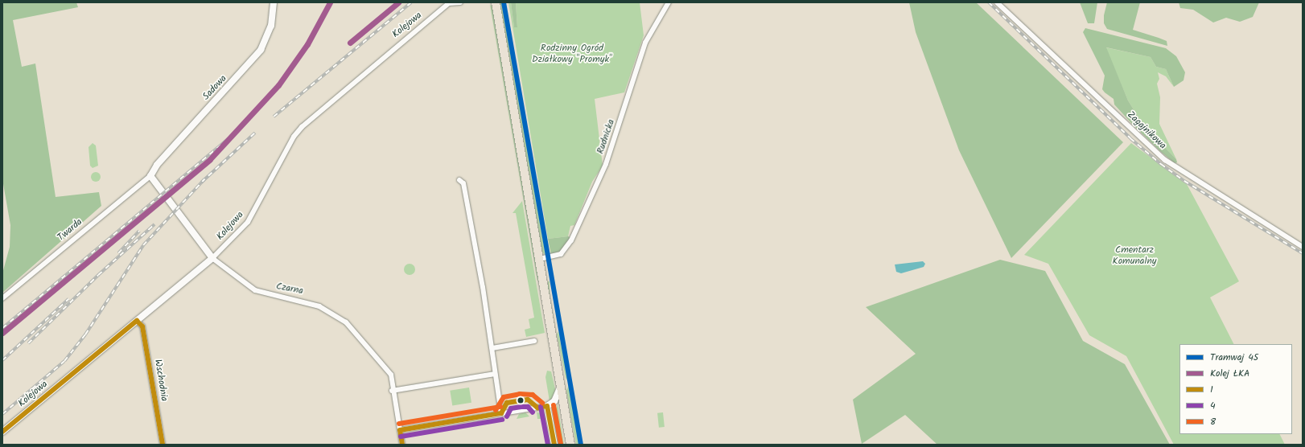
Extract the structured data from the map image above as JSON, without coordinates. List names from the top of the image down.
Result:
{
  "streets": {
    "street": [
      "Kolejowa",
      "Sadowa",
      "Zagajnikowa",
      "Rudnicka",
      "Twarda",
      "Czarna",
      "Wschodnia"
    ]
  },
  "crossings": [
    ["Kolejowa", "Czarna"],
    ["Kolejowa", "Wschodnia"],
    ["Sadowa", "Twarda"],
    ["Sadowa", "Czarna"],
    ["Twarda", "Czarna"]
  ],
  "parks": ["Rodzinny Ogród Działkowy \"Promyk\"", "Cmentarz Komunalny"],
  "lines": [
    "tram line 45",
    "rail line ŁKA",
    "transit line 1",
    "transit line 8",
    "transit line 4"
  ],
  "legend": [
    "Tramwaj 45",
    "Kolej ŁKA",
    "1",
    "4",
    "8"
  ]
}
